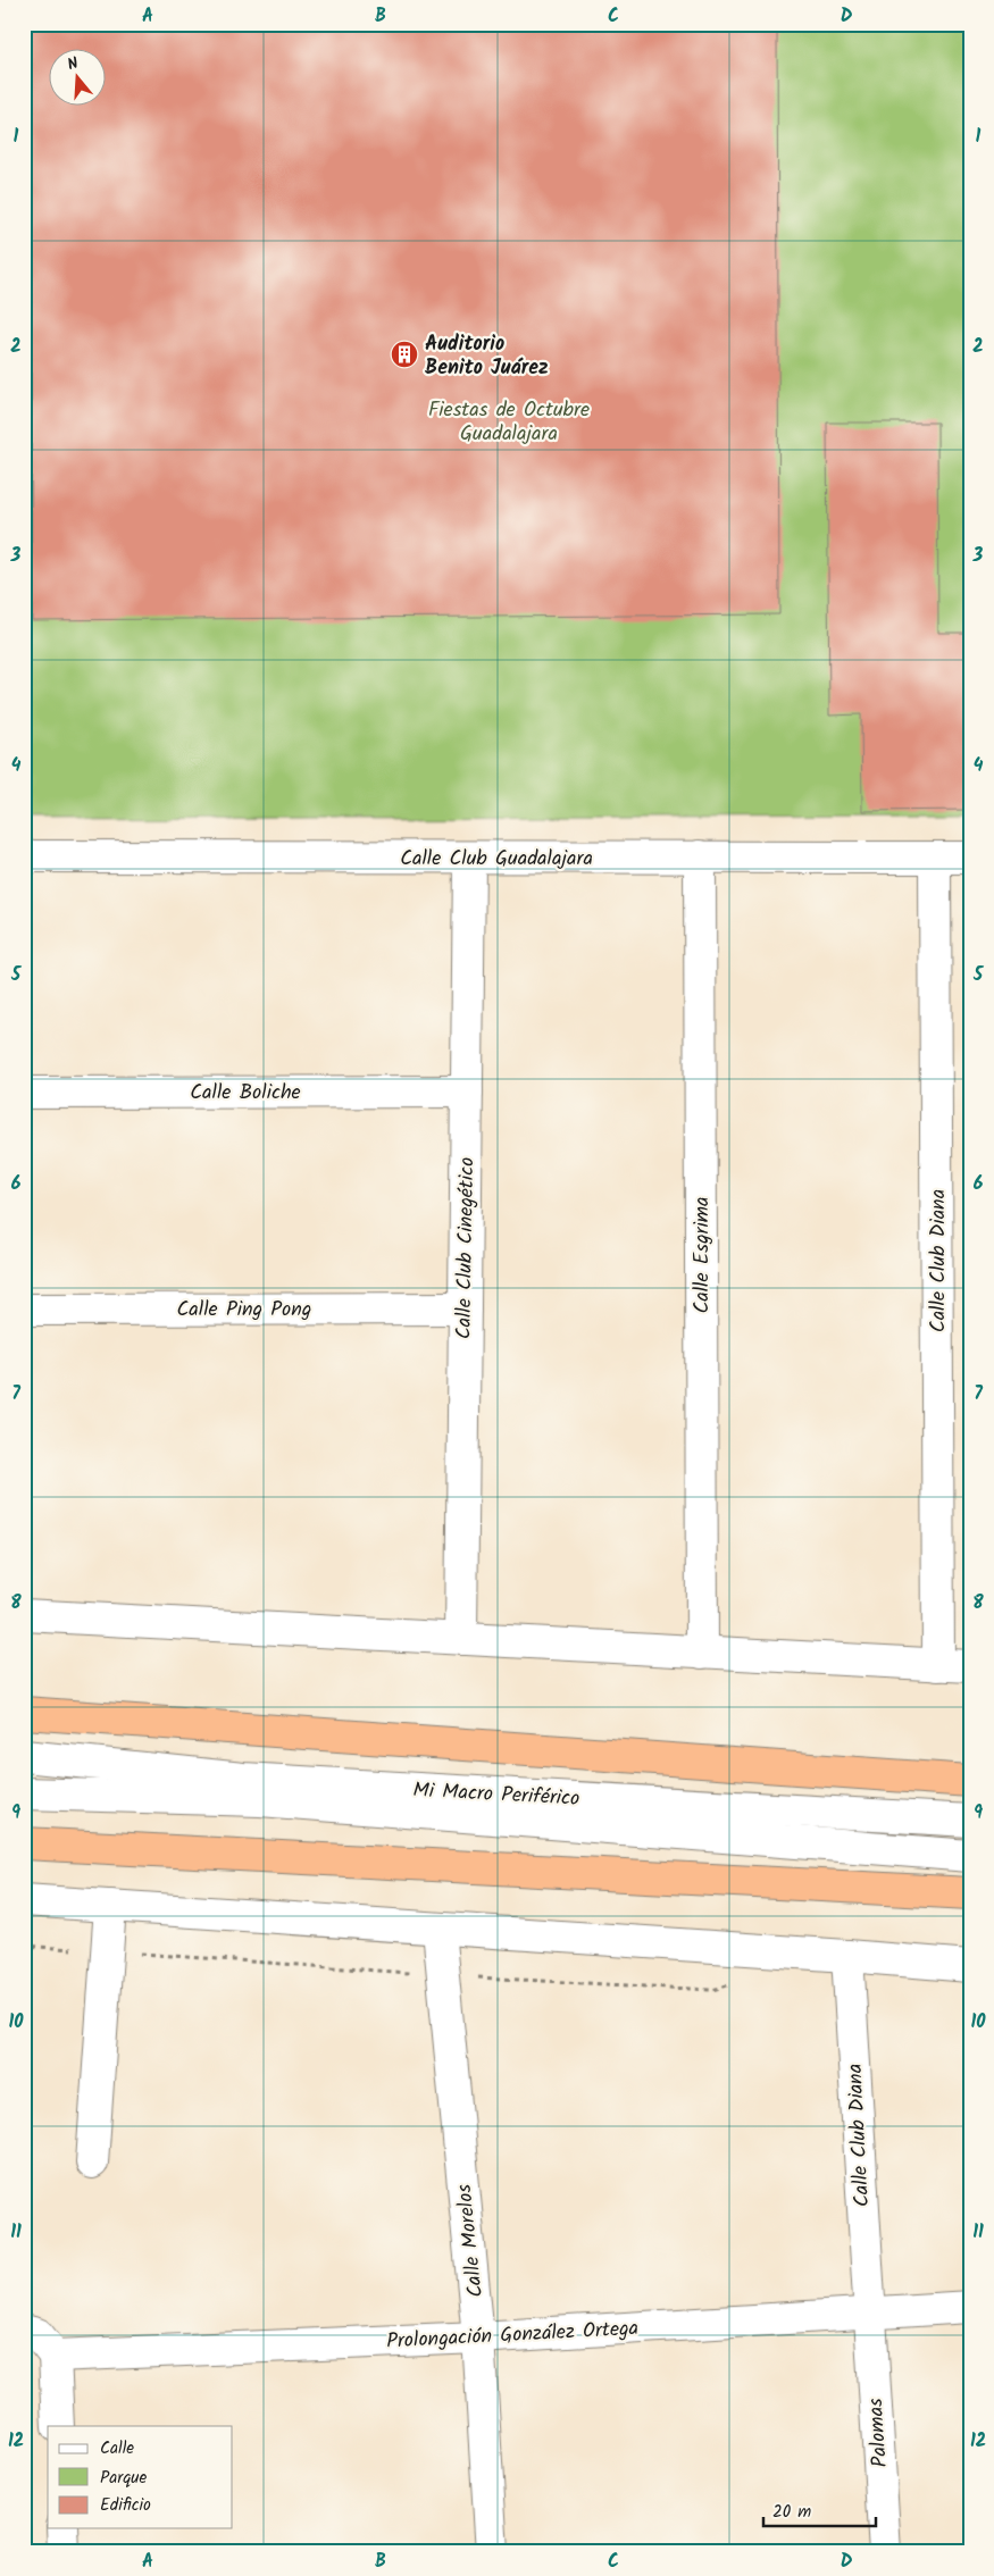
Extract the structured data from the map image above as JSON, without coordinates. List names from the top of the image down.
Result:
{
  "streets": {
    "street": [
      "Calle Club Guadalajara",
      "Calle Boliche",
      "Calle Club Cinegético",
      "Calle Esgrima",
      "Calle Club Diana",
      "Calle Ping Pong",
      "Mi Macro Periférico",
      "Calle Morelos",
      "Prolongación González Ortega",
      "Palomas"
    ]
  },
  "crossings": [
    ["Calle Club Guadalajara", "Calle Club Cinegético"],
    ["Calle Club Guadalajara", "Calle Esgrima"],
    ["Calle Club Guadalajara", "Calle Club Diana"],
    ["Calle Boliche", "Calle Club Cinegético"],
    ["Calle Club Cinegético", "Calle Ping Pong"],
    ["Calle Club Diana", "Prolongación González Ortega"],
    ["Calle Club Diana", "Palomas"],
    ["Calle Morelos", "Prolongación González Ortega"],
    ["Prolongación González Ortega", "Palomas"]
  ],
  "parks": ["Fiestas de Octubre Guadalajara"],
  "places": {
    "building": ["Auditorio Benito Juárez"]
  },
  "legend": ["Calle", "Parque", "Edificio"],
  "scale_bar": "20 m",
  "north": "top",
  "grid": {
    "columns": [
      "A",
      "B",
      "C",
      "D"
    ],
    "rows": [
      "1",
      "2",
      "3",
      "4",
      "5",
      "6",
      "7",
      "8",
      "9",
      "10",
      "11",
      "12"
    ]
  }
}
